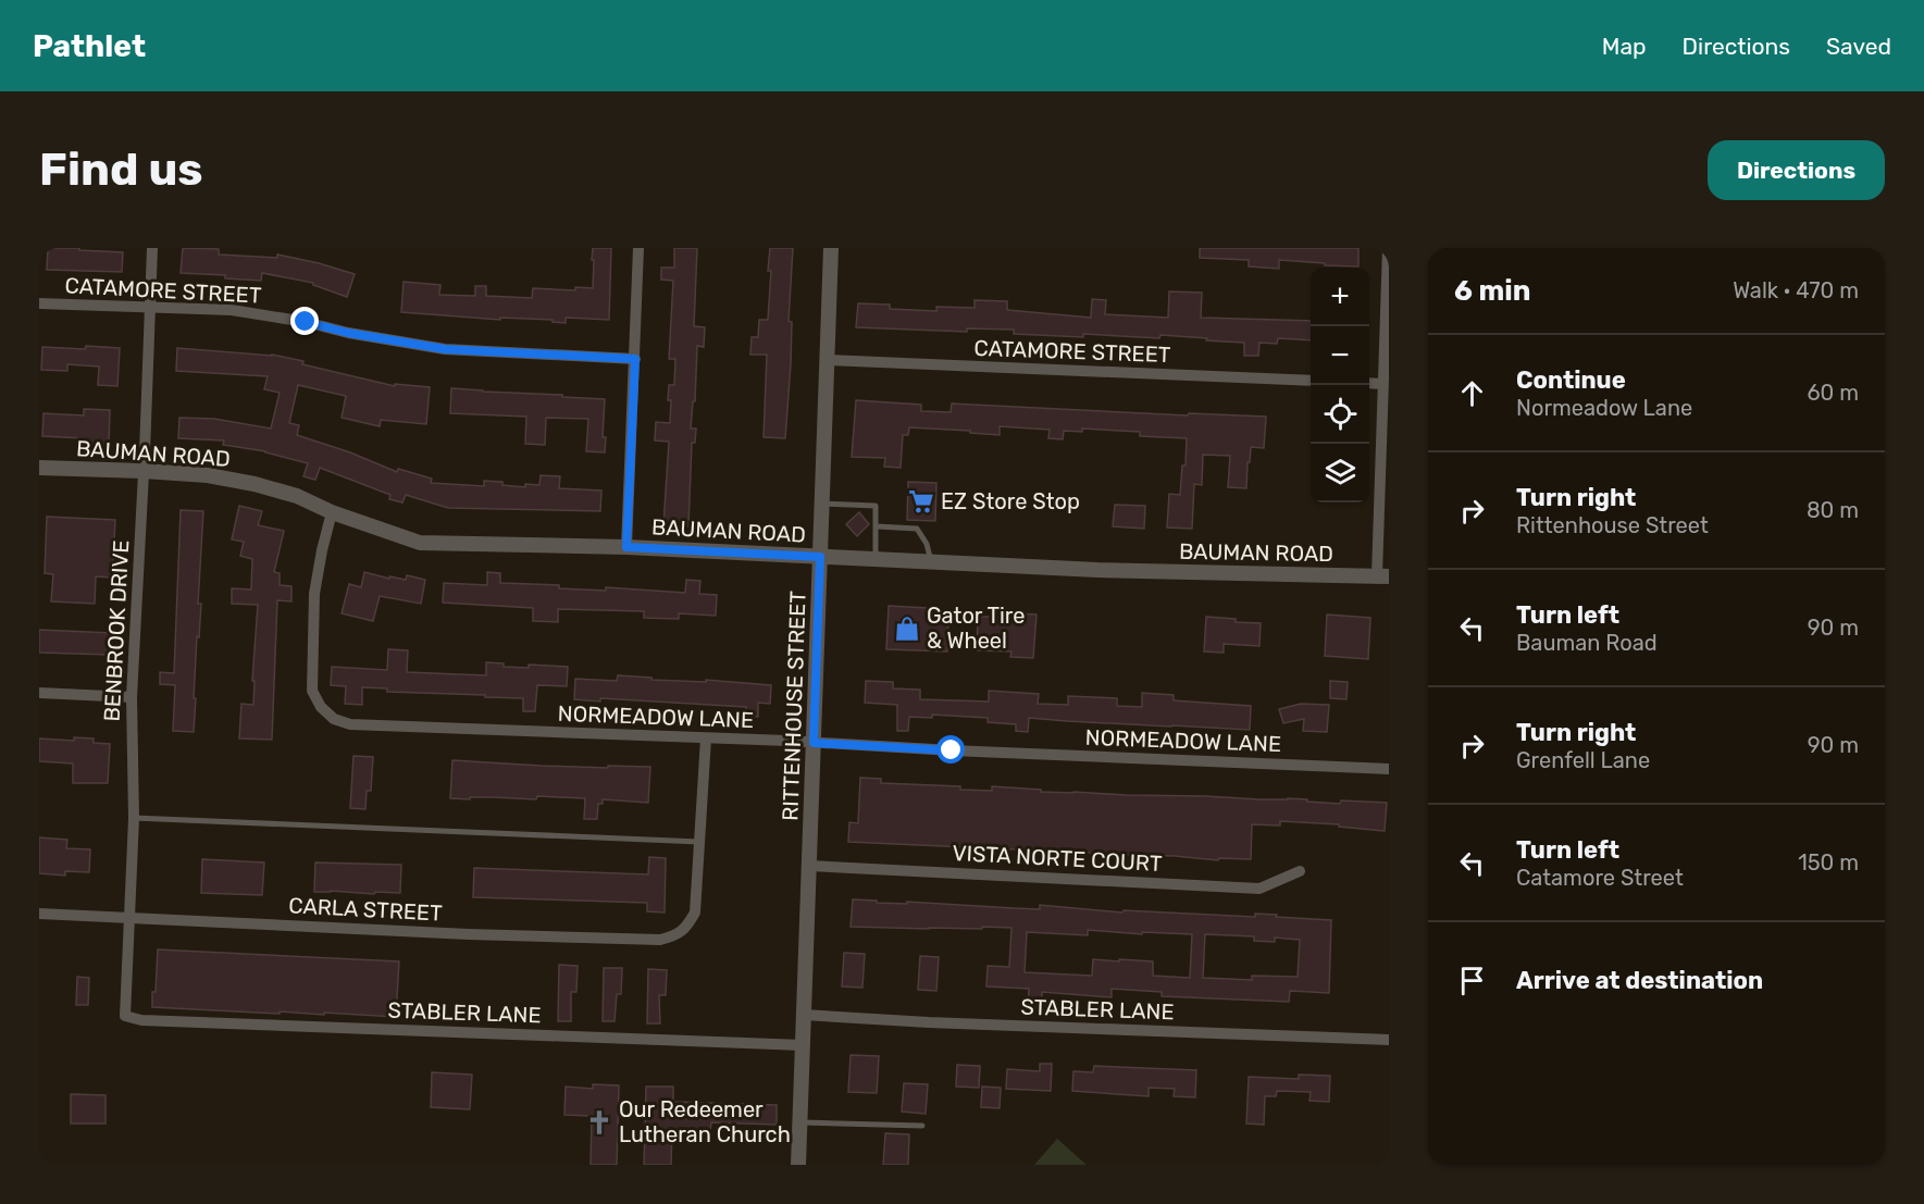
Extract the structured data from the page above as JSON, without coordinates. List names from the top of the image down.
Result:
{
  "streets": {
    "street": [
      "CATAMORE STREET",
      "BAUMAN ROAD",
      "BENBROOK DRIVE",
      "RITTENHOUSE STREET",
      "NORMEADOW LANE",
      "VISTA NORTE COURT",
      "CARLA STREET",
      "STABLER LANE"
    ]
  },
  "crossings": [
    ["CATAMORE STREET", "BENBROOK DRIVE"],
    ["CATAMORE STREET", "RITTENHOUSE STREET"],
    ["BAUMAN ROAD", "BENBROOK DRIVE"],
    ["BAUMAN ROAD", "RITTENHOUSE STREET"],
    ["BAUMAN ROAD", "NORMEADOW LANE"],
    ["BENBROOK DRIVE", "CARLA STREET"],
    ["BENBROOK DRIVE", "STABLER LANE"],
    ["RITTENHOUSE STREET", "NORMEADOW LANE"],
    ["RITTENHOUSE STREET", "VISTA NORTE COURT"],
    ["RITTENHOUSE STREET", "STABLER LANE"]
  ],
  "places": {
    "supermarket": ["EZ Store Stop"],
    "shop": ["Gator Tire & Wheel"],
    "church": ["Our Redeemer Lutheran Church"]
  },
  "page": {
    "header": "Pathlet",
    "nav": ["Map", "Directions", "Saved"],
    "buttons": "Directions",
    "title": "Find us",
    "heading": ["6 min", "Walk · 470 m"],
    "map_buttons": ["+", "−"],
    "list": [
      ["Continue", "Normeadow Lane", "60 m"],
      ["Turn right", "Rittenhouse Street", "80 m"],
      ["Turn left", "Bauman Road", "90 m"],
      ["Turn right", "Grenfell Lane", "90 m"],
      ["Turn left", "Catamore Street", "150 m"],
      "Arrive at destination"
    ]
  }
}
